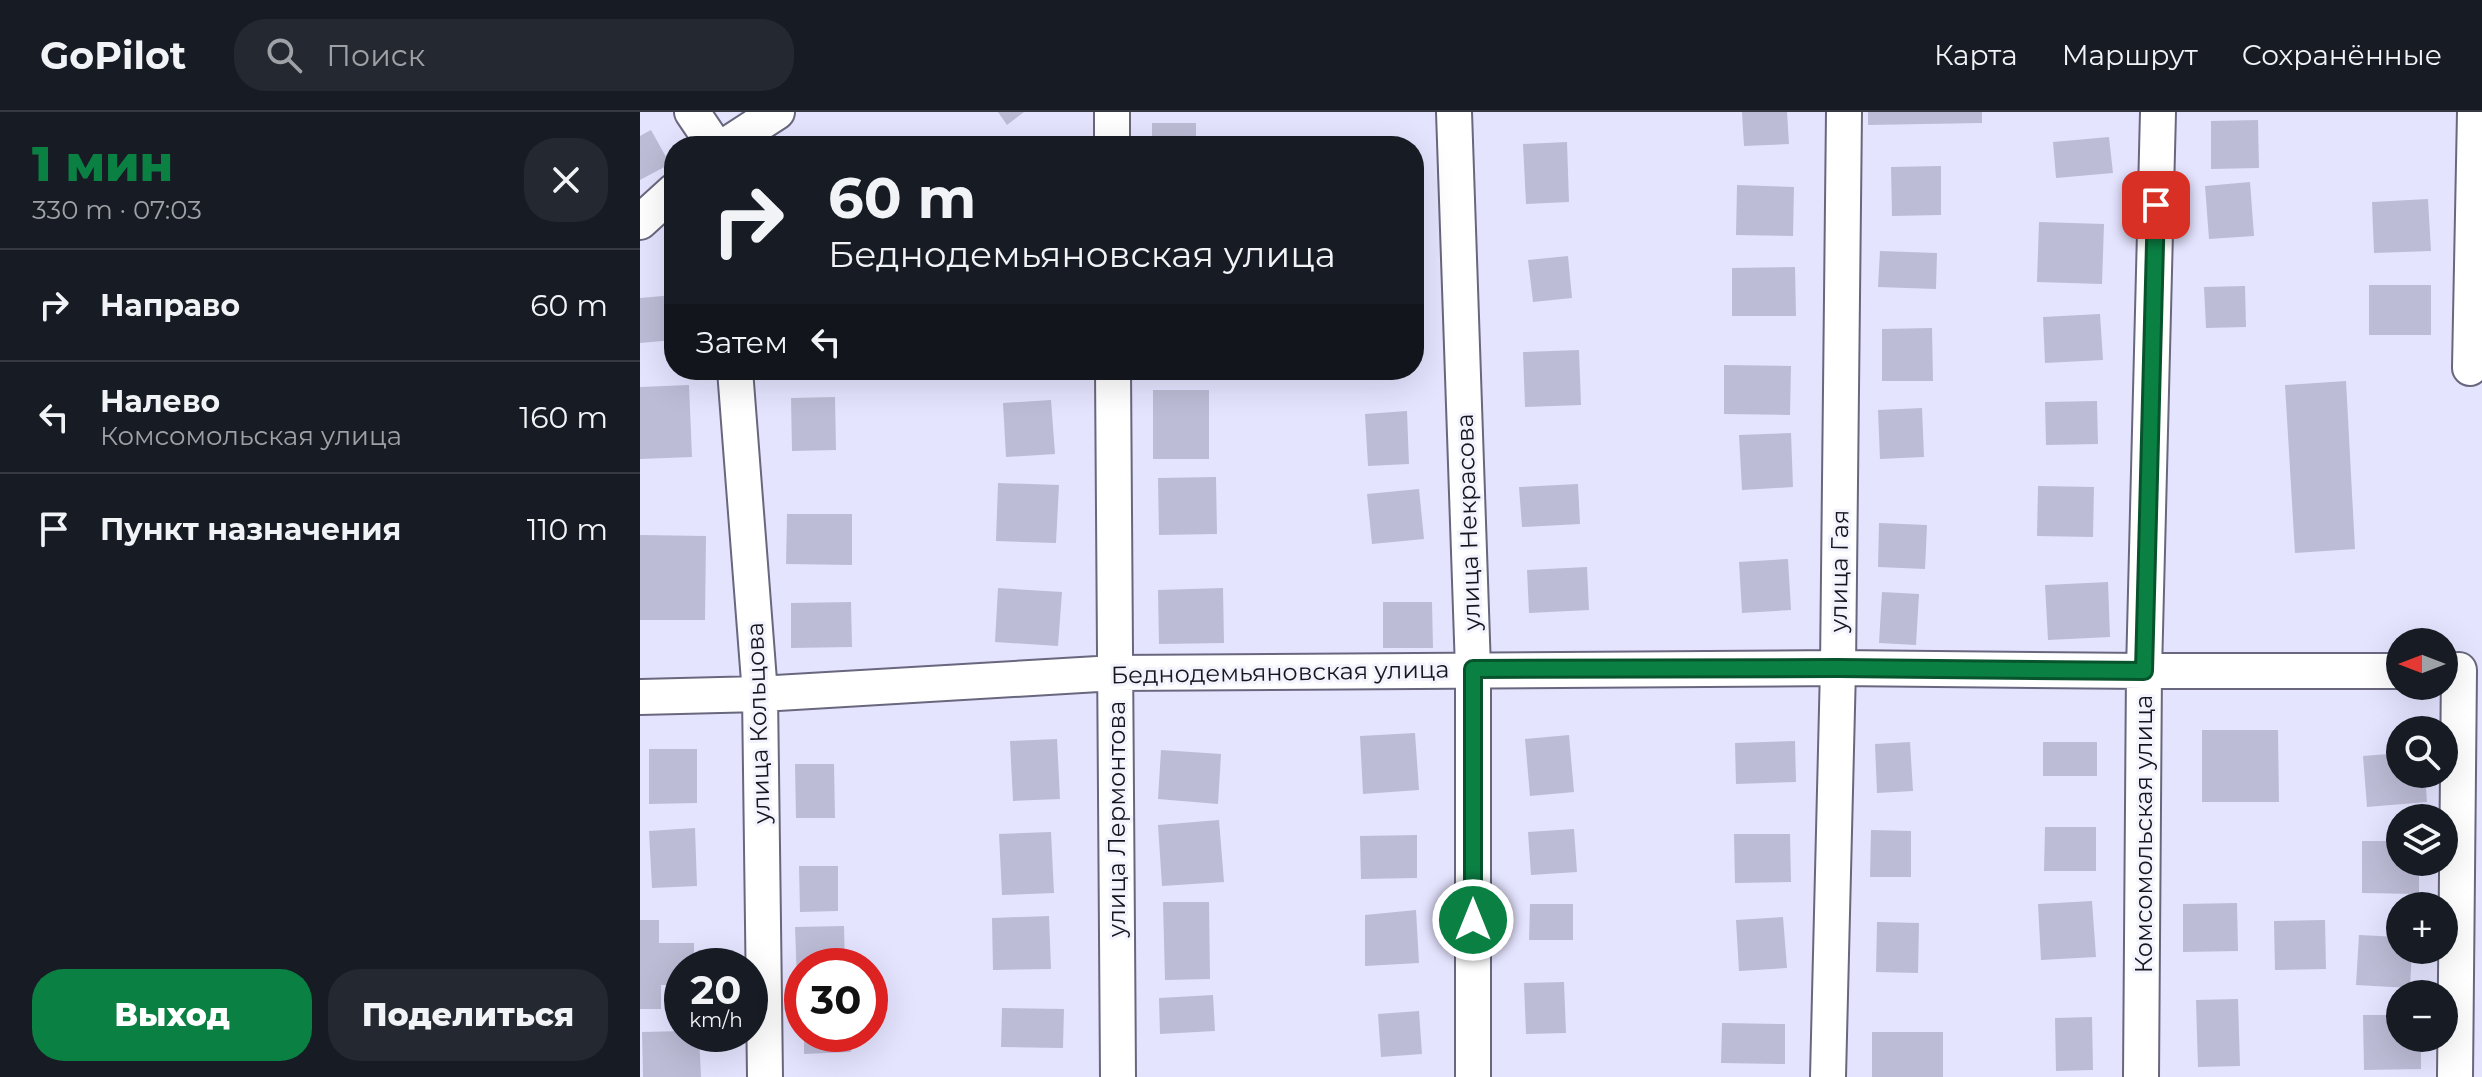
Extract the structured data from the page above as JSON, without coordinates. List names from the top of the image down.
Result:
{
  "streets": {
    "street": [
      "улица Некрасова",
      "улица Гая",
      "Беднодемьяновская улица",
      "улица Кольцова",
      "улица Лермонтова",
      "Комсомольская улица"
    ]
  },
  "crossings": [
    ["улица Некрасова", "Беднодемьяновская улица"],
    ["улица Гая", "Беднодемьяновская улица"],
    ["Беднодемьяновская улица", "улица Кольцова"],
    ["Беднодемьяновская улица", "улица Лермонтова"],
    ["Беднодемьяновская улица", "Комсомольская улица"]
  ],
  "north": "left",
  "page": {
    "header": "GoPilot",
    "search": "Поиск",
    "nav": ["Карта", "Маршрут", "Сохранённые"],
    "heading": ["1 мин", "330 m · 07:03"],
    "turn": ["60 m", "Беднодемьяновская улица"],
    "list": [
      {
        "name": "Направо",
        "value": "60 m"
      },
      {
        "name": "Налево",
        "note": "Комсомольская улица",
        "value": "160 m"
      },
      {
        "name": "Пункт назначения",
        "value": "110 m"
      }
    ],
    "then": "Затем",
    "map_buttons": ["+", "−"],
    "speed": "20 km/h",
    "limit": "30",
    "buttons": ["Выход", "Поделиться"]
  }
}
